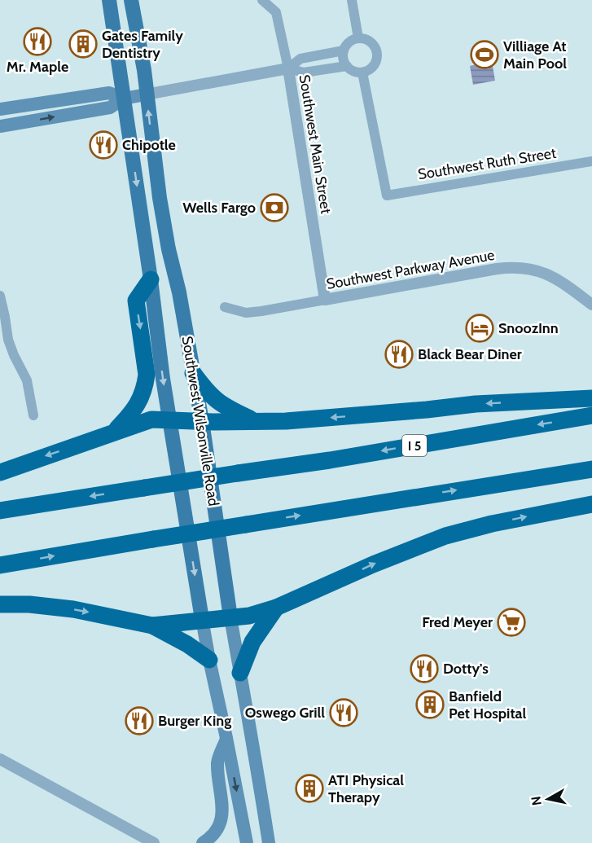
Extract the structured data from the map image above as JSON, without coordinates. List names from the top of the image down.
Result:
{
  "streets": {
    "highway": ["I 5"],
    "main road": ["Southwest Wilsonville Road"],
    "street": ["Southwest Main Street", "Southwest Ruth Street", "Southwest Parkway Avenue"]
  },
  "crossings": [
    ["Southwest Main Street", "Southwest Parkway Avenue"]
  ],
  "places": {
    "restaurant": [
      "Mr. Maple",
      "Chipotle",
      "Black Bear Diner",
      "Dotty's",
      "Oswego Grill",
      "Burger King"
    ],
    "building": ["Gates Family Dentistry", "Banfield Pet Hospital", "ATI Physical Therapy"],
    "sports": ["Villiage At Main Pool"],
    "bank": ["Wells Fargo"],
    "hotel": ["SnoozInn"],
    "supermarket": ["Fred Meyer"]
  },
  "north": "left"
}
